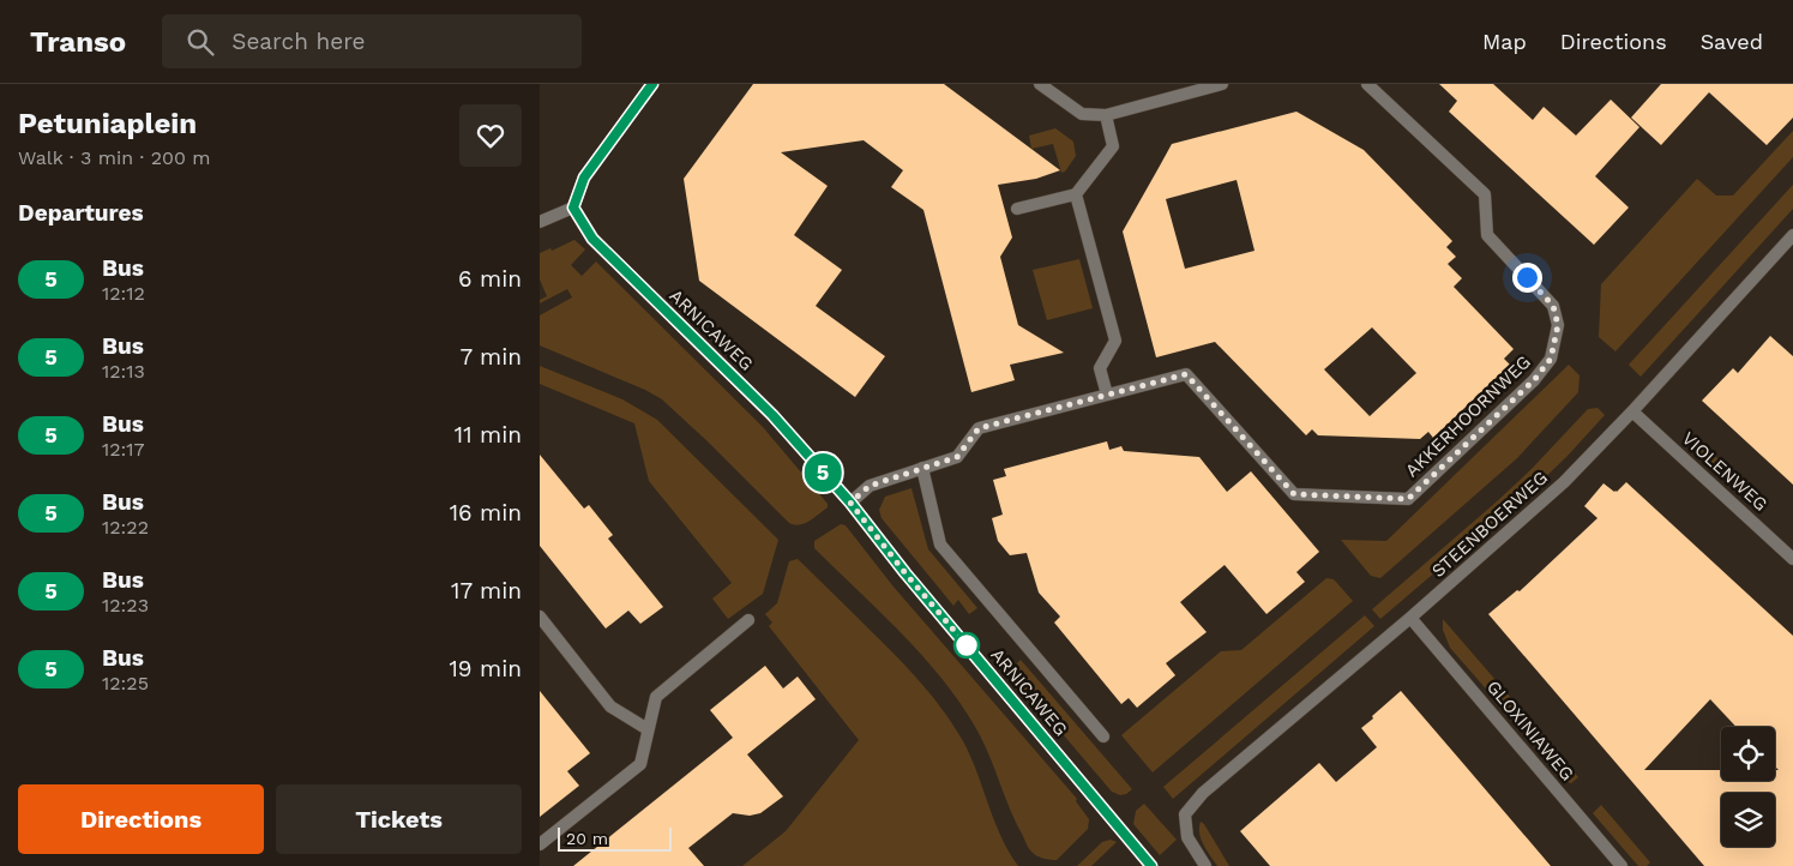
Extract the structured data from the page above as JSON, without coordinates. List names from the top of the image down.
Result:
{
  "streets": {
    "street": [
      "ARNICAWEG",
      "AKKERHOORNWEG",
      "VIOLENWEG",
      "STEENBOERWEG",
      "GLOXINIAWEG"
    ]
  },
  "crossings": [
    ["VIOLENWEG", "STEENBOERWEG"],
    ["STEENBOERWEG", "GLOXINIAWEG"]
  ],
  "lines": ["bus line 5"],
  "scale_bar": "20 m",
  "page": {
    "header": "Transo",
    "search": "Search here",
    "nav": ["Map", "Directions", "Saved"],
    "heading": [
      ["Petuniaplein", "Walk · 3 min · 200 m"],
      "Departures"
    ],
    "on_map": "5",
    "list": [
      {
        "mark": "5",
        "name": "Bus",
        "note": "12:12",
        "value": "6 min"
      },
      {
        "mark": "5",
        "name": "Bus",
        "note": "12:13",
        "value": "7 min"
      },
      {
        "mark": "5",
        "name": "Bus",
        "note": "12:17",
        "value": "11 min"
      },
      {
        "mark": "5",
        "name": "Bus",
        "note": "12:22",
        "value": "16 min"
      },
      {
        "mark": "5",
        "name": "Bus",
        "note": "12:23",
        "value": "17 min"
      },
      {
        "mark": "5",
        "name": "Bus",
        "note": "12:25",
        "value": "19 min"
      }
    ],
    "buttons": ["Directions", "Tickets"],
    "scale": "20 m"
  }
}
